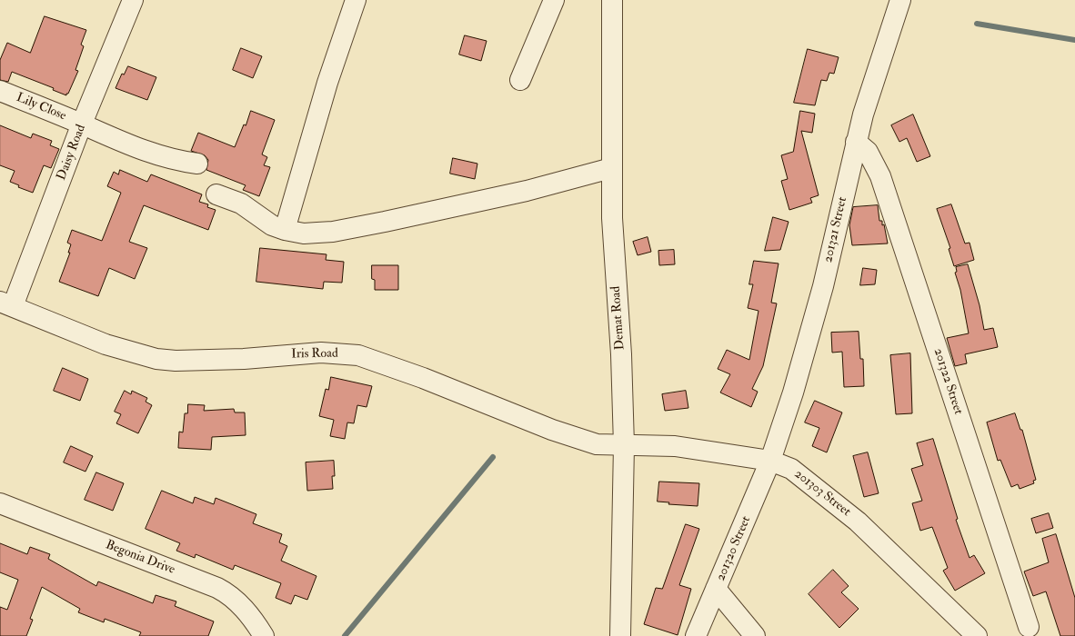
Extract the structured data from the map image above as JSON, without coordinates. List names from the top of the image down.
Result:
{
  "streets": {
    "street": [
      "Lily Close",
      "Daisy Road",
      "201321 Street",
      "Demat Road",
      "Iris Road",
      "201322 Street",
      "201303 Street",
      "201320 Street",
      "Begonia Drive"
    ]
  },
  "crossings": [
    ["Lily Close", "Daisy Road"],
    ["Daisy Road", "Iris Road"],
    ["201321 Street", "201322 Street"],
    ["201321 Street", "201303 Street"],
    ["201321 Street", "201320 Street"],
    ["Demat Road", "Iris Road"],
    ["Demat Road", "201303 Street"],
    ["Iris Road", "201303 Street"],
    ["201303 Street", "201320 Street"]
  ]
}
